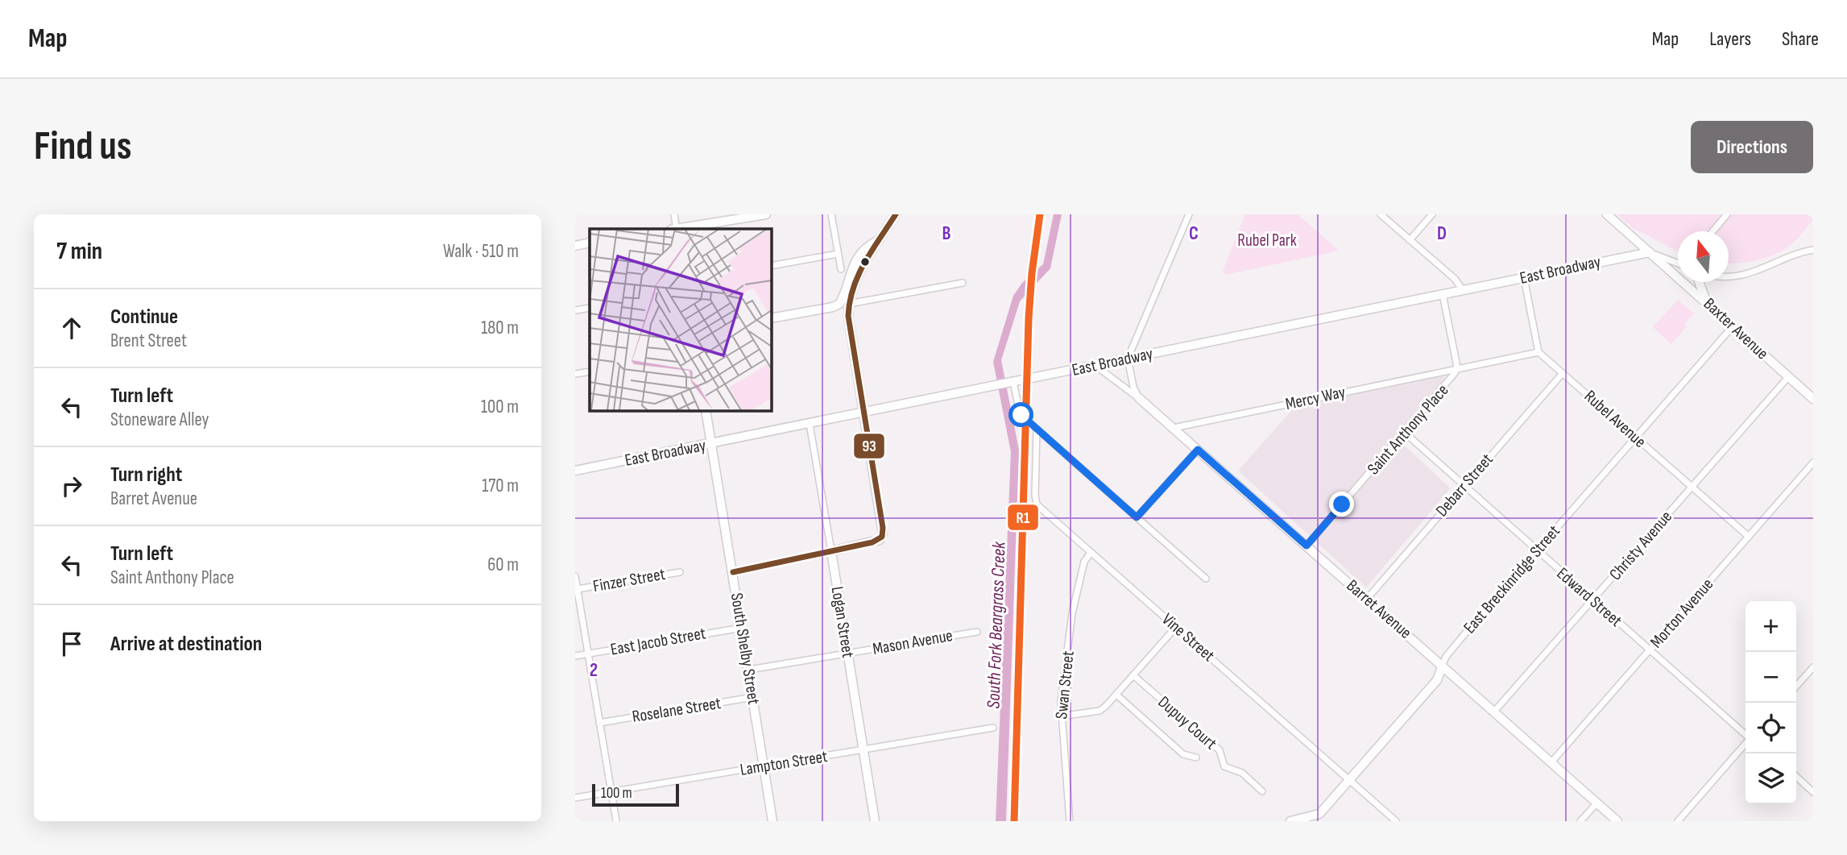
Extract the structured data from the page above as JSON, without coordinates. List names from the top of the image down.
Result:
{
  "streets": {
    "main road": [
      "East Broadway",
      "Baxter Avenue",
      "East Breckinridge Street",
      "Barret Avenue",
      "Logan Street",
      "South Shelby Street"
    ],
    "street": [
      "Mercy Way",
      "Rubel Avenue",
      "Saint Anthony Place",
      "Debarr Street",
      "Christy Avenue",
      "Finzer Street",
      "Edward Street",
      "Morton Avenue",
      "Vine Street",
      "East Jacob Street",
      "Mason Avenue",
      "Swan Street",
      "Roselane Street",
      "Dupuy Court",
      "Lampton Street"
    ]
  },
  "crossings": [
    ["East Broadway", "Baxter Avenue"],
    ["East Broadway", "Saint Anthony Place"],
    ["East Broadway", "Barret Avenue"],
    ["East Broadway", "Logan Street"],
    ["East Broadway", "South Shelby Street"],
    ["Baxter Avenue", "Christy Avenue"],
    ["Baxter Avenue", "East Breckinridge Street"],
    ["Mercy Way", "Rubel Avenue"],
    ["Mercy Way", "Saint Anthony Place"],
    ["Mercy Way", "Barret Avenue"],
    ["Rubel Avenue", "Debarr Street"],
    ["Rubel Avenue", "Christy Avenue"],
    ["Rubel Avenue", "East Breckinridge Street"],
    ["Rubel Avenue", "Morton Avenue"],
    ["Saint Anthony Place", "Edward Street"],
    ["Saint Anthony Place", "Barret Avenue"],
    ["Debarr Street", "Edward Street"],
    ["Debarr Street", "Barret Avenue"],
    ["Christy Avenue", "Edward Street"],
    ["Christy Avenue", "Barret Avenue"],
    ["East Breckinridge Street", "Edward Street"],
    ["East Breckinridge Street", "Barret Avenue"],
    ["East Breckinridge Street", "Vine Street"],
    ["Edward Street", "Morton Avenue"],
    ["Barret Avenue", "Morton Avenue"],
    ["Logan Street", "Mason Avenue"],
    ["Logan Street", "Lampton Street"],
    ["Vine Street", "Swan Street"],
    ["East Jacob Street", "South Shelby Street"],
    ["Mason Avenue", "South Shelby Street"],
    ["South Shelby Street", "Roselane Street"],
    ["South Shelby Street", "Lampton Street"]
  ],
  "water": ["South Fork Beargrass Creek"],
  "parks": ["Rubel Park"],
  "lines": ["transit line R1", "transit line 93"],
  "scale_bar": "100 m",
  "north": "top",
  "page": {
    "header": "Map",
    "nav": ["Map", "Layers", "Share"],
    "buttons": "Directions",
    "title": "Find us",
    "heading": ["7 min", "Walk · 510 m"],
    "list": [
      ["Continue", "Brent Street", "180 m"],
      ["Turn left", "Stoneware Alley", "100 m"],
      ["Turn right", "Barret Avenue", "170 m"],
      ["Turn left", "Saint Anthony Place", "60 m"],
      "Arrive at destination"
    ],
    "map_buttons": ["+", "−"],
    "scale": "100 m"
  },
  "grid": {
    "columns": ["B", "C", "D"],
    "rows": ["2"]
  }
}
